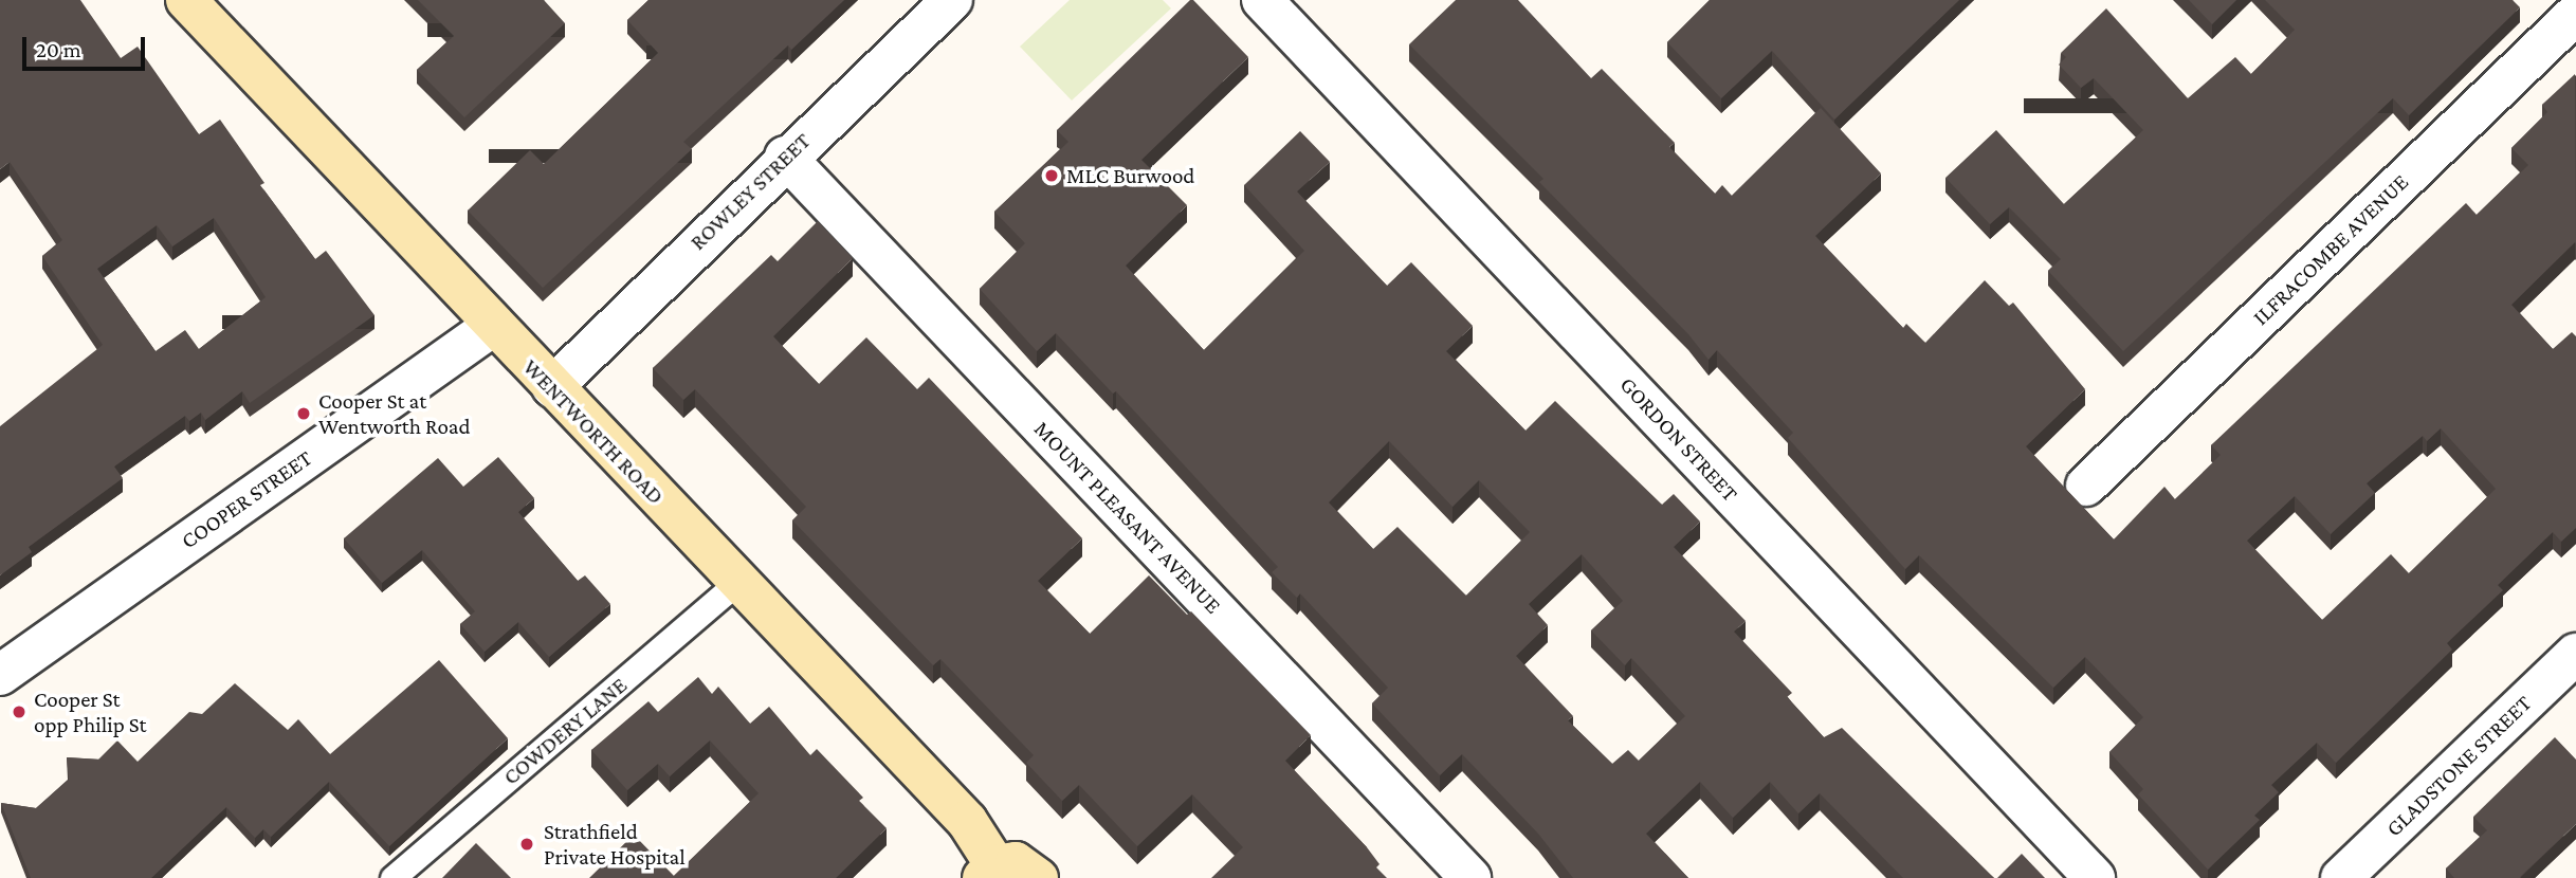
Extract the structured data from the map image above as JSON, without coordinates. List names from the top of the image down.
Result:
{
  "streets": {
    "street": [
      "ROWLEY STREET",
      "ILFRACOMBE AVENUE",
      "WENTWORTH ROAD",
      "GORDON STREET",
      "COOPER STREET",
      "MOUNT PLEASANT AVENUE",
      "GLADSTONE STREET"
    ],
    "lane": ["COWDERY LANE"]
  },
  "crossings": [
    ["ROWLEY STREET", "WENTWORTH ROAD"],
    ["ROWLEY STREET", "MOUNT PLEASANT AVENUE"],
    ["WENTWORTH ROAD", "COOPER STREET"],
    ["WENTWORTH ROAD", "COWDERY LANE"]
  ],
  "places": [
    "MLC Burwood",
    "Cooper St at Wentworth Road",
    "Cooper St opp Philip St",
    "Strathfield Private Hospital"
  ],
  "scale_bar": "20 m"
}
